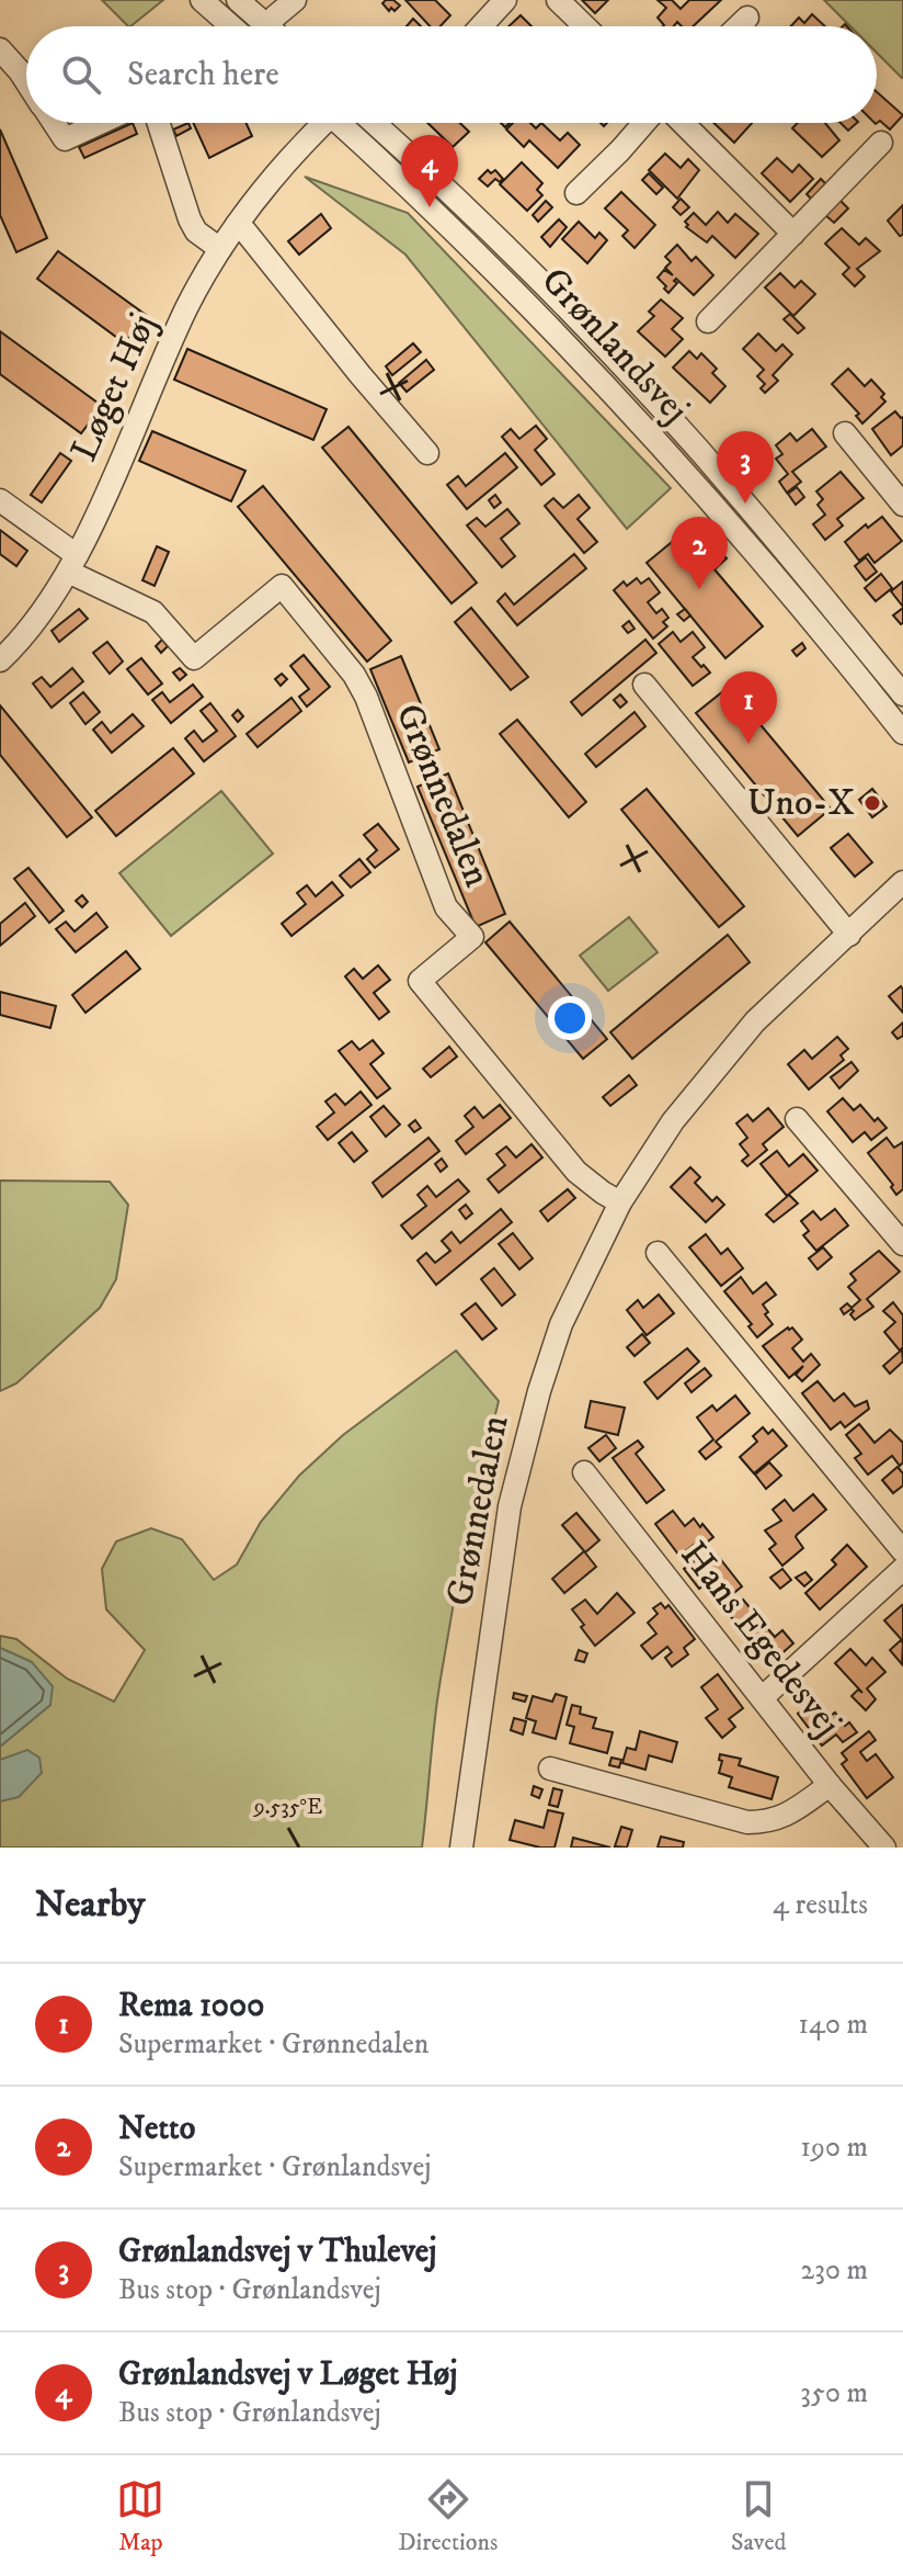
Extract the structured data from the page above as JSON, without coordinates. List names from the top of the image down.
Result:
{
  "streets": {
    "street": [
      "Grønlandsvej",
      "Løget Høj",
      "Grønnedalen",
      "Hans Egedesvej"
    ]
  },
  "crossings": [
    ["Løget Høj", "Grønnedalen"]
  ],
  "places": ["Uno-X"],
  "page": {
    "search": "Search here",
    "pins": [
      "4",
      "3",
      "2",
      "1"
    ],
    "heading": ["Nearby", "4 results"],
    "list": [
      {
        "mark": "1",
        "name": "Rema 1000",
        "note": "Supermarket · Grønnedalen",
        "value": "140 m"
      },
      {
        "mark": "2",
        "name": "Netto",
        "note": "Supermarket · Grønlandsvej",
        "value": "190 m"
      },
      {
        "mark": "3",
        "name": "Grønlandsvej v Thulevej",
        "note": "Bus stop · Grønlandsvej",
        "value": "230 m"
      },
      {
        "mark": "4",
        "name": "Grønlandsvej v Løget Høj",
        "note": "Bus stop · Grønlandsvej",
        "value": "350 m"
      }
    ],
    "nav": ["Map", "Directions", "Saved"]
  },
  "coordinates": ["9.535°E"]
}
